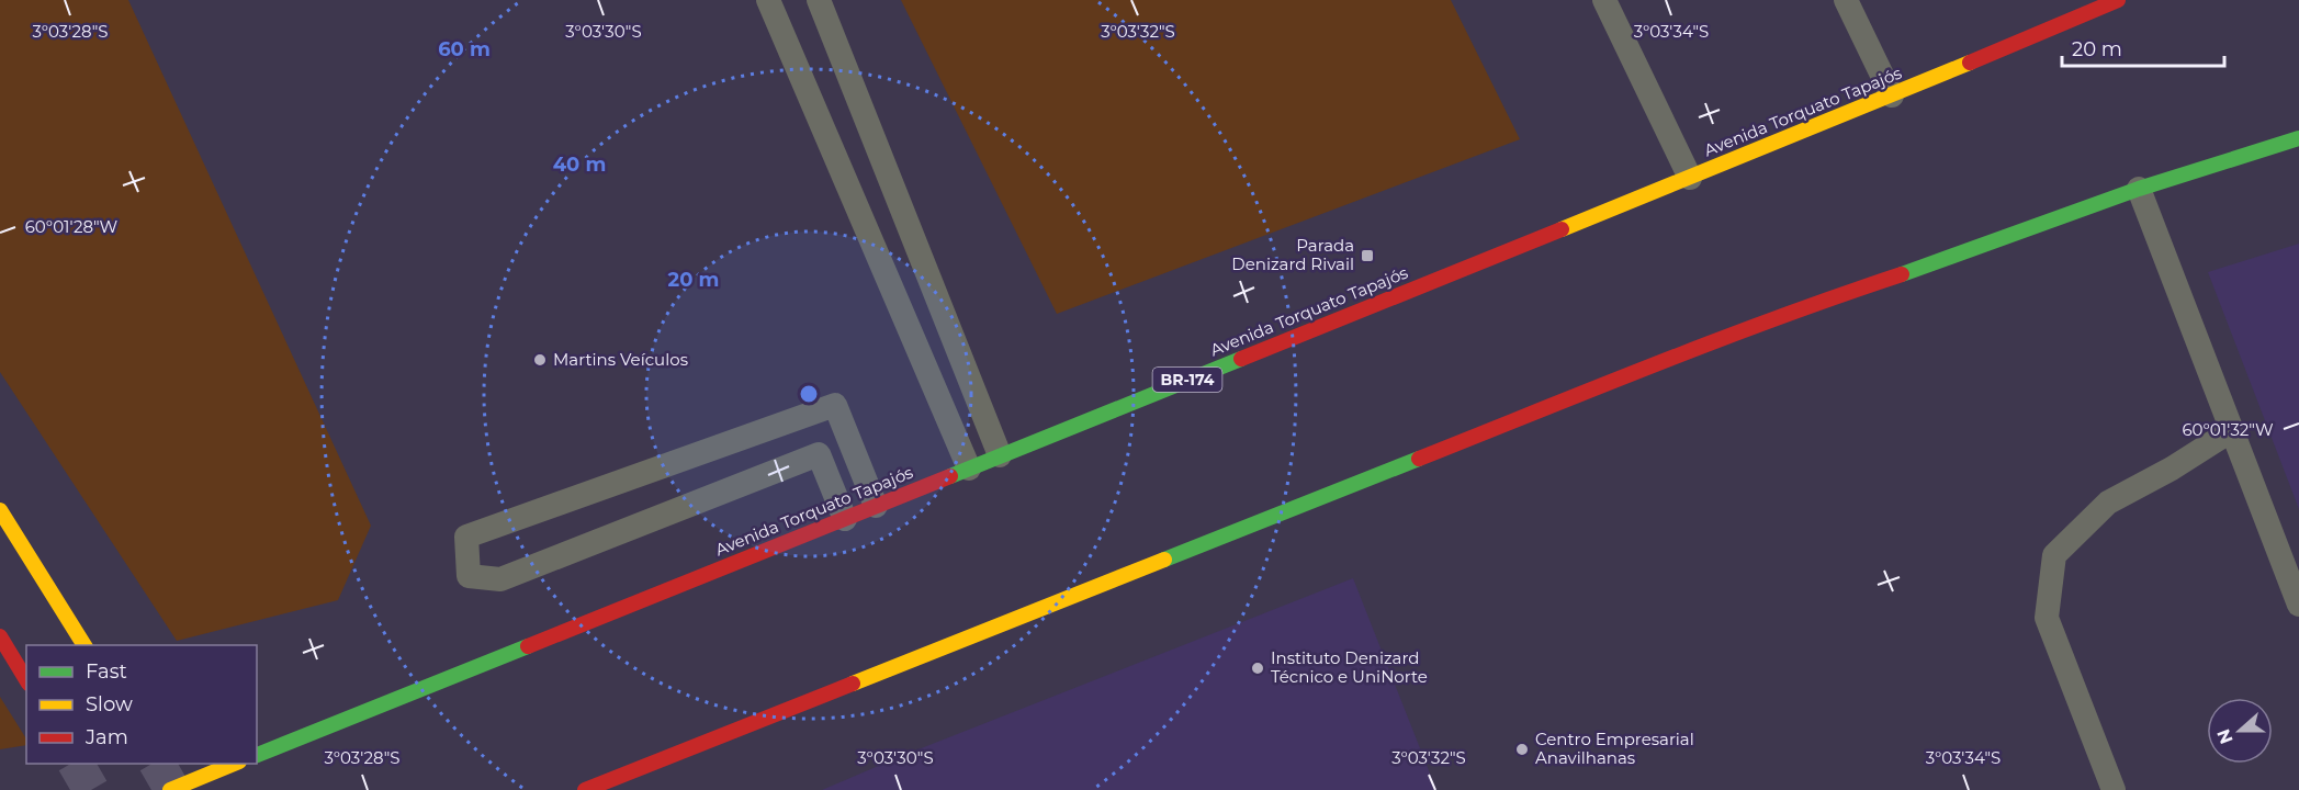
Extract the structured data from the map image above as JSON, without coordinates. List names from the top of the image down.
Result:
{
  "streets": {
    "main road": ["Avenida Torquato Tapajós", "BR-174"]
  },
  "places": {
    "transit": ["Parada Denizard Rivail"],
    "other": ["Martins Veículos", "Instituto Denizard Técnico e UniNorte", "Centro Empresarial Anavilhanas"]
  },
  "legend": ["Fast", "Slow", "Jam"],
  "scale_bar": "20 m",
  "north": "left",
  "coordinates": [
    "3°03'28\"S",
    "3°03'30\"S",
    "3°03'32\"S",
    "3°03'34\"S",
    "60°01'28\"W",
    "60°01'32\"W"
  ],
  "rings": ["60 m", "40 m", "20 m"]
}
